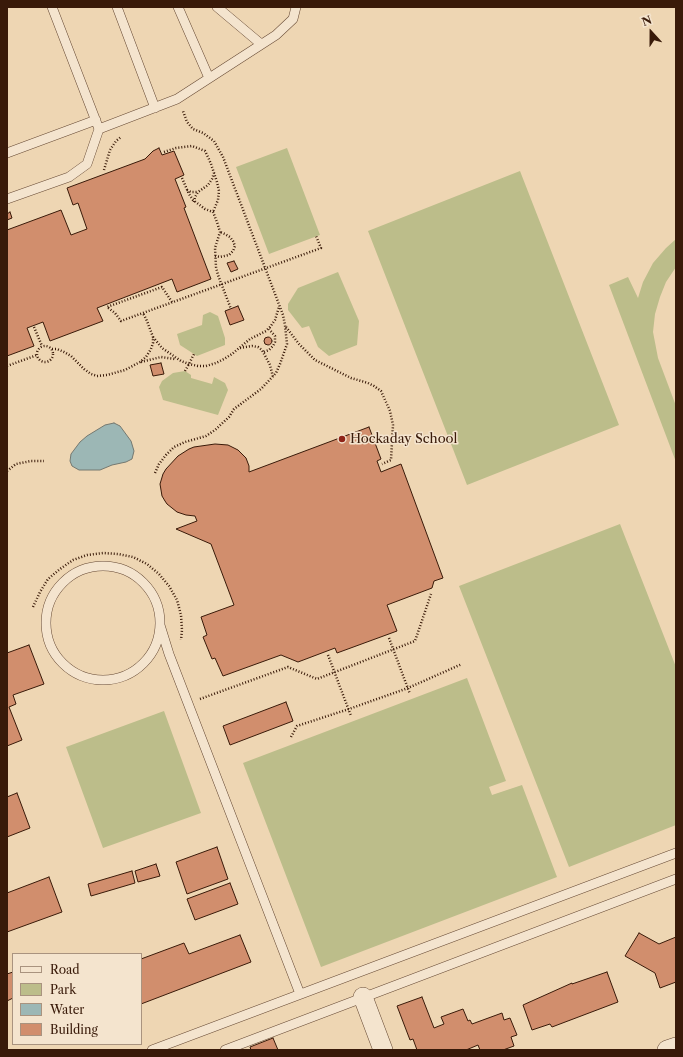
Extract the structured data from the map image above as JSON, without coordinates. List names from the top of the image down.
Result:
{
  "places": ["Hockaday School"],
  "legend": [
    "Road",
    "Park",
    "Water",
    "Building"
  ],
  "north": "top"
}
